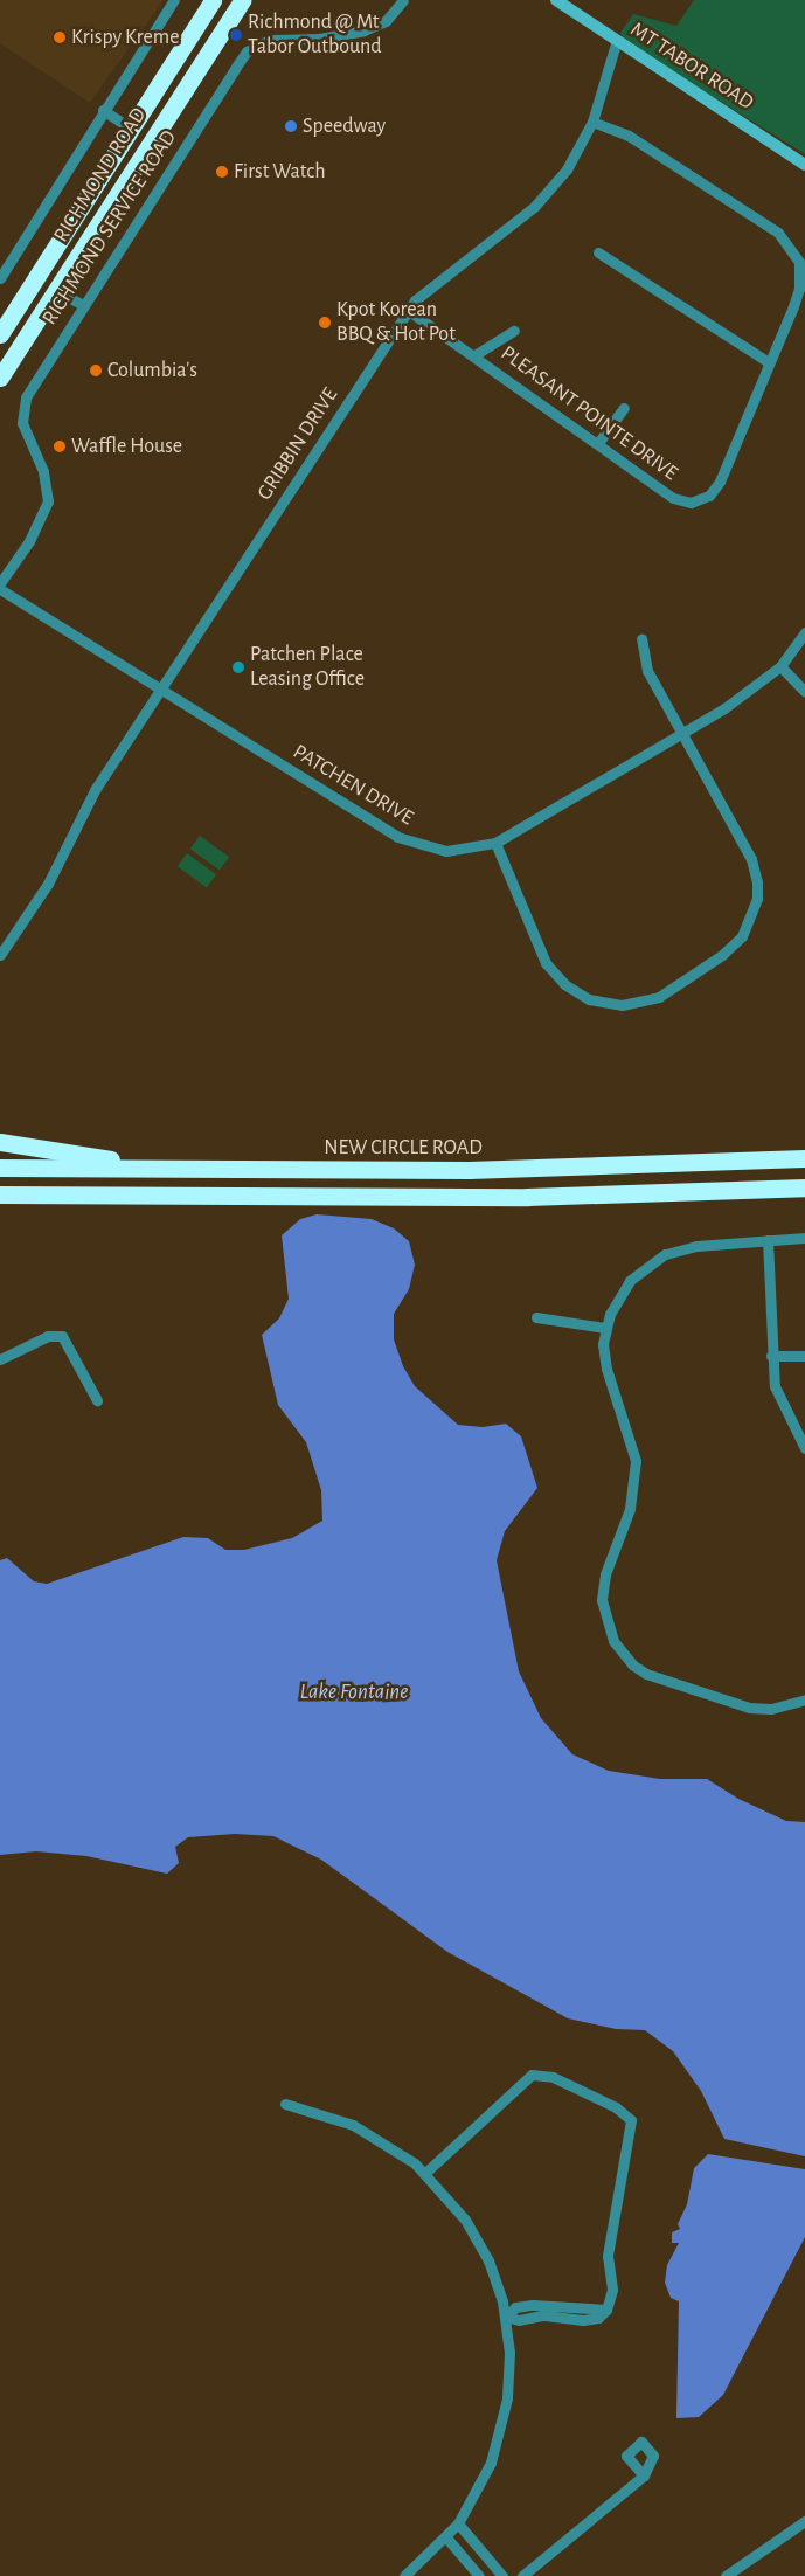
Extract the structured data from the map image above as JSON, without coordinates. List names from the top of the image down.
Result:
{
  "streets": {
    "highway": ["RICHMOND ROAD", "NEW CIRCLE ROAD"],
    "street": [
      "MT TABOR ROAD",
      "RICHMOND SERVICE ROAD",
      "PLEASANT POINTE DRIVE",
      "GRIBBIN DRIVE",
      "PATCHEN DRIVE"
    ]
  },
  "crossings": [
    ["MT TABOR ROAD", "GRIBBIN DRIVE"],
    ["PLEASANT POINTE DRIVE", "GRIBBIN DRIVE"],
    ["GRIBBIN DRIVE", "PATCHEN DRIVE"]
  ],
  "water": ["Lake Fontaine"],
  "places": [
    "Richmond @ Mt Tabor Outbound",
    "Krispy Kreme",
    "Speedway",
    "First Watch",
    "Kpot Korean BBQ & Hot Pot",
    "Columbia's",
    "Waffle House",
    "Patchen Place Leasing Office"
  ]
}
